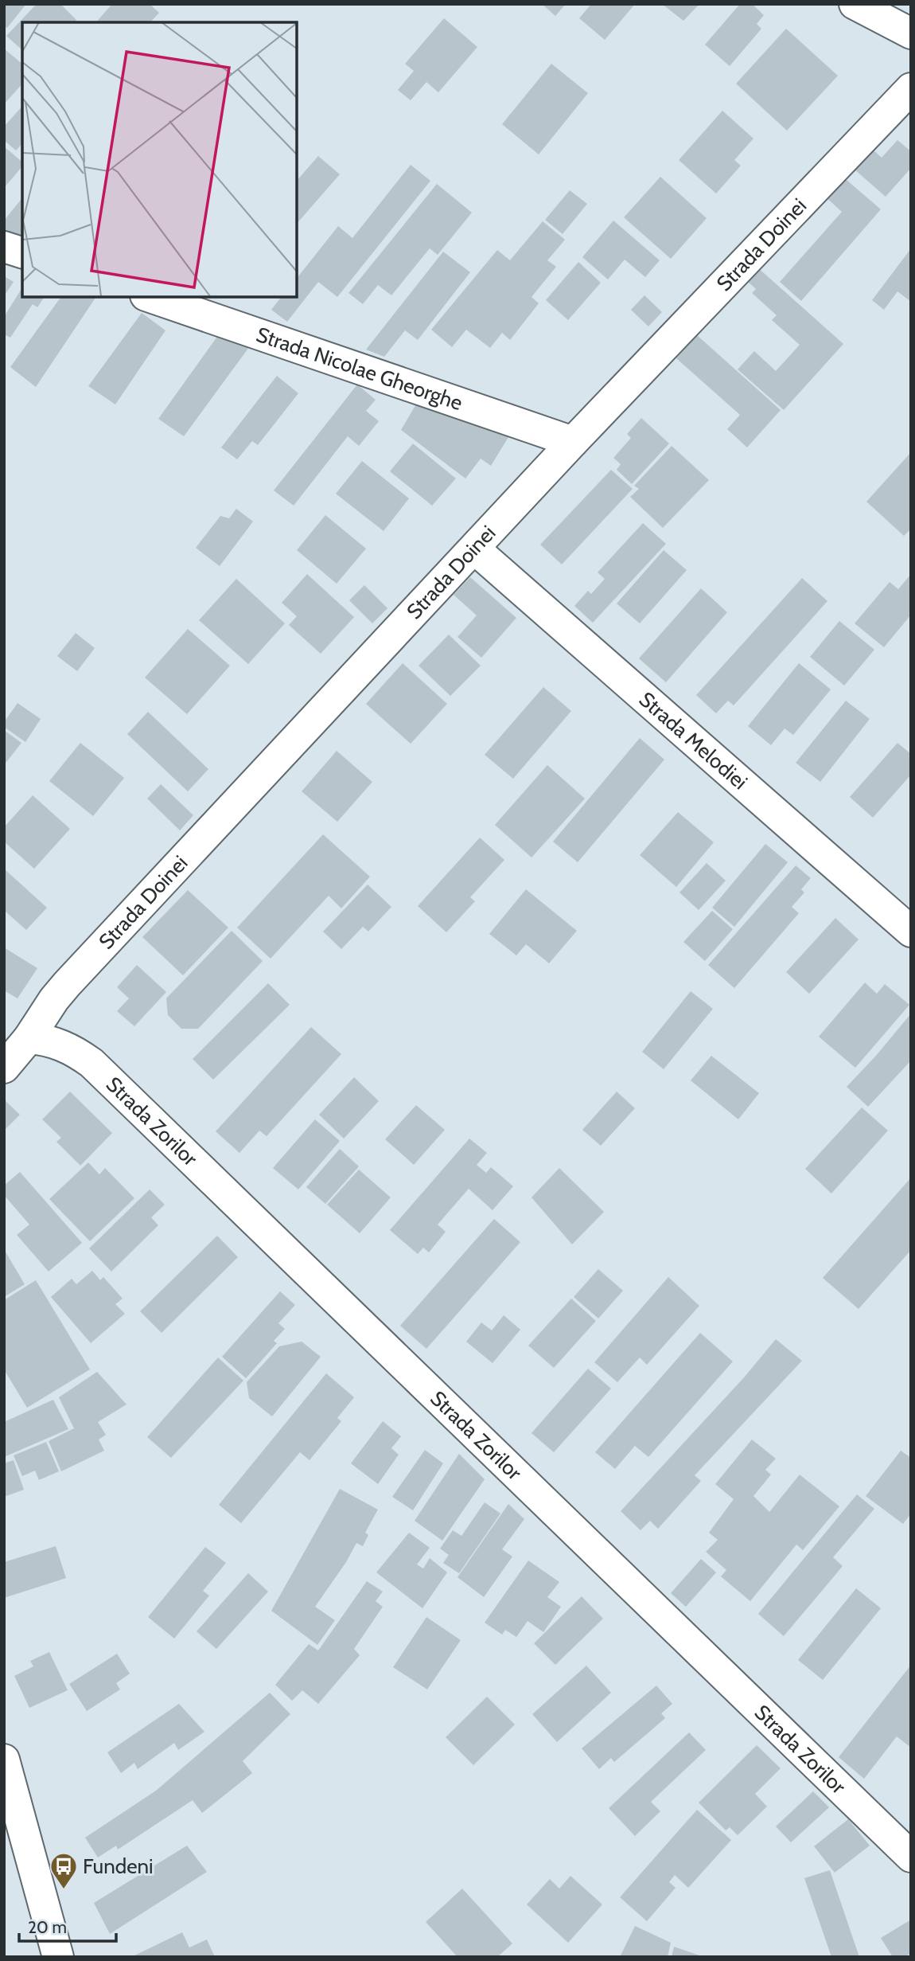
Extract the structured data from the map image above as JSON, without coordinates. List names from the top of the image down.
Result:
{
  "streets": {
    "street": [
      "Strada Doinei",
      "Strada Nicolae Gheorghe",
      "Strada Melodiei",
      "Strada Zorilor"
    ]
  },
  "crossings": [
    ["Strada Doinei", "Strada Nicolae Gheorghe"],
    ["Strada Doinei", "Strada Melodiei"],
    ["Strada Doinei", "Strada Zorilor"]
  ],
  "places": {
    "bus stop": ["Fundeni"]
  },
  "scale_bar": "20 m"
}
